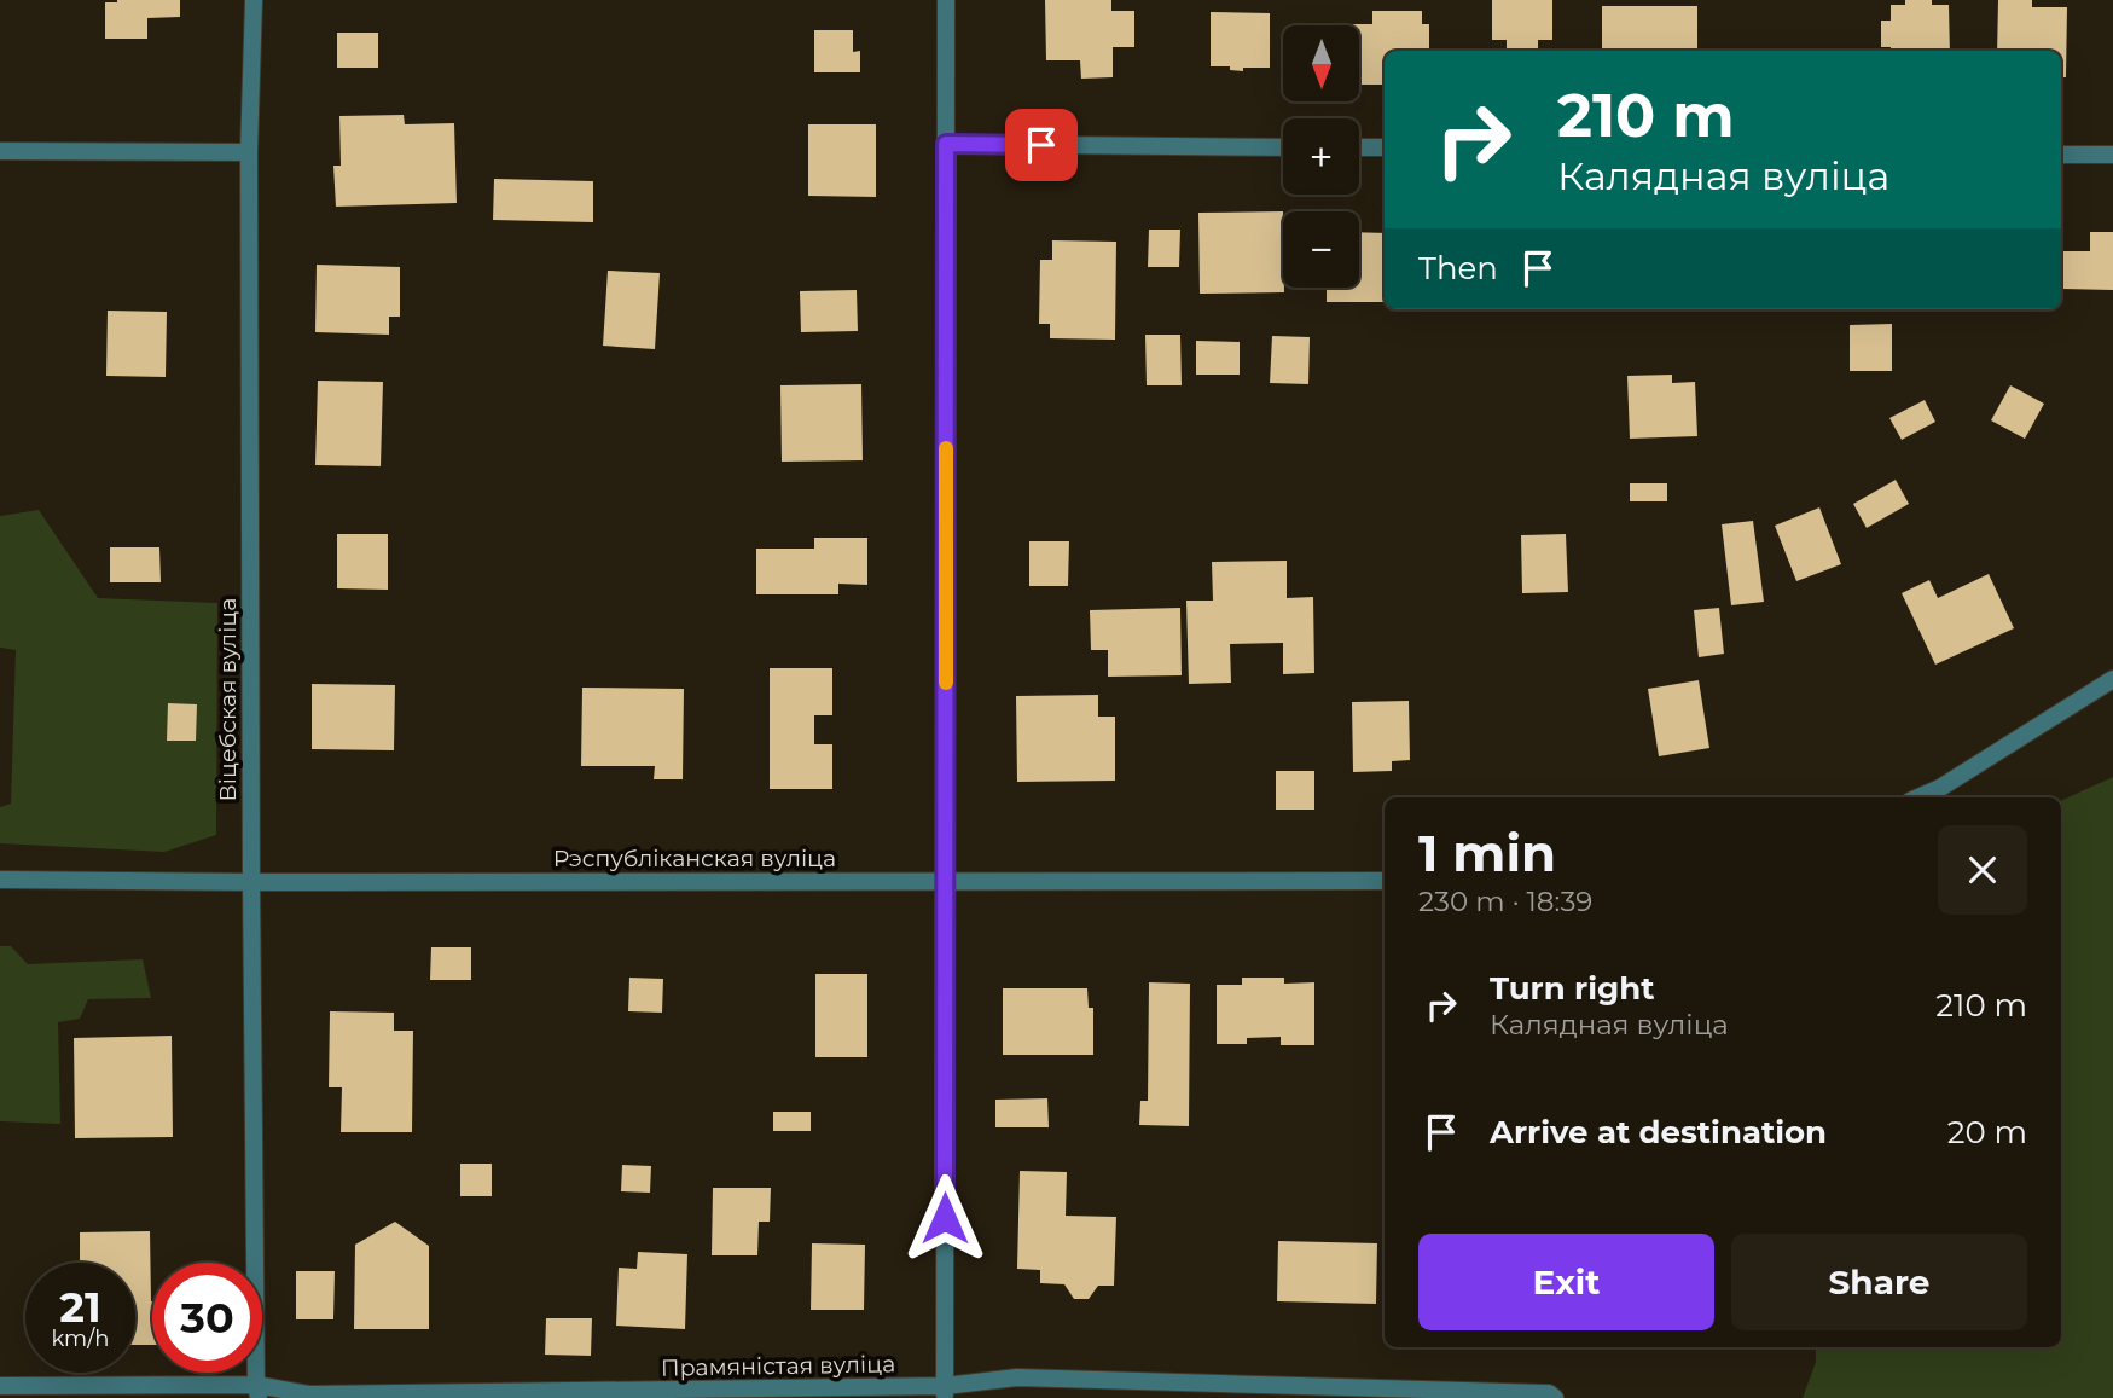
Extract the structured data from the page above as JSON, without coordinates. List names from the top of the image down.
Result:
{
  "streets": {
    "street": ["Віцебская вуліца", "Рэспубліканская вуліца", "Прамяністая вуліца"]
  },
  "crossings": [
    ["Віцебская вуліца", "Рэспубліканская вуліца"],
    ["Віцебская вуліца", "Прамяністая вуліца"]
  ],
  "north": "bottom",
  "page": {
    "map_buttons": ["+", "−"],
    "turn": ["210 m", "Калядная вуліца"],
    "then": "Then",
    "heading": ["1 min", "230 m · 18:39"],
    "list": [
      {
        "name": "Turn right",
        "note": "Калядная вуліца",
        "value": "210 m"
      },
      {
        "name": "Arrive at destination",
        "value": "20 m"
      }
    ],
    "buttons": ["Exit", "Share"],
    "speed": "21 km/h",
    "limit": "30"
  }
}
